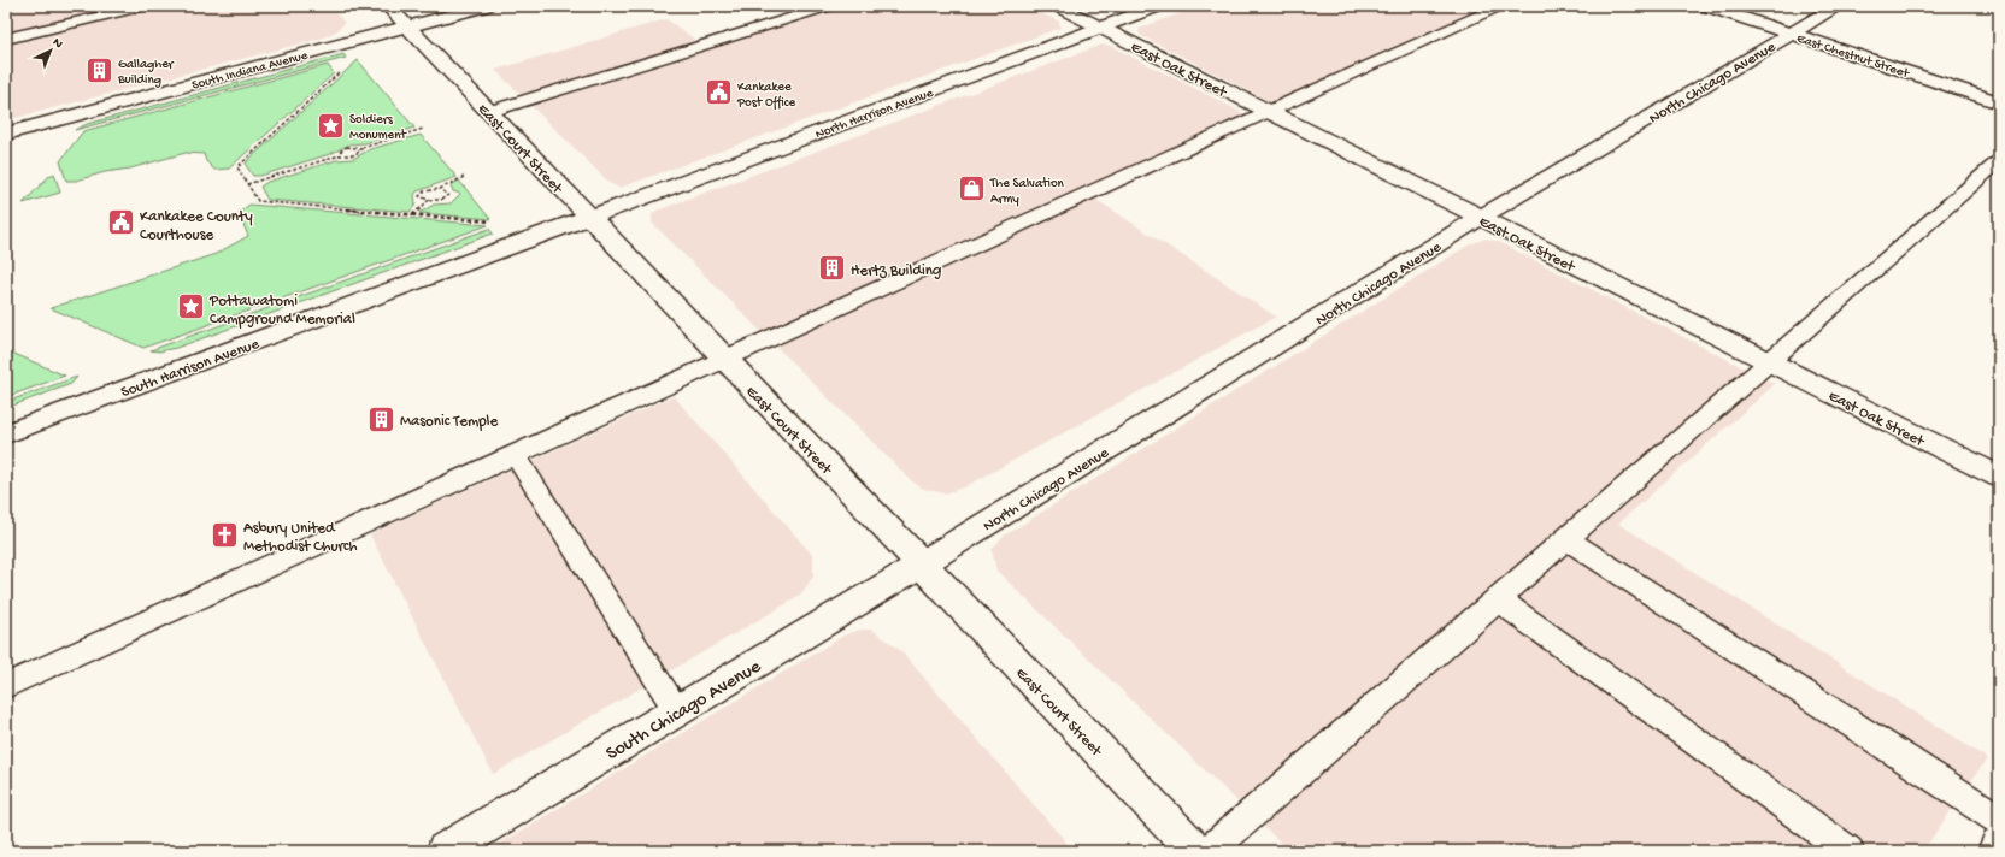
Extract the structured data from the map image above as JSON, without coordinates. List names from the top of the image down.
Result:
{
  "streets": {
    "main road": [
      "East Chestnut Street",
      "East Oak Street",
      "South Indiana Avenue",
      "North Chicago Avenue",
      "North Harrison Avenue",
      "East Court Street",
      "South Harrison Avenue",
      "South Chicago Avenue"
    ]
  },
  "crossings": [
    ["East Chestnut Street", "North Chicago Avenue"],
    ["East Oak Street", "North Chicago Avenue"],
    ["East Oak Street", "North Harrison Avenue"],
    ["South Indiana Avenue", "East Court Street"],
    ["North Chicago Avenue", "East Court Street"],
    ["North Chicago Avenue", "South Chicago Avenue"],
    ["North Harrison Avenue", "East Court Street"],
    ["North Harrison Avenue", "South Harrison Avenue"],
    ["East Court Street", "South Harrison Avenue"],
    ["East Court Street", "South Chicago Avenue"]
  ],
  "places": {
    "building": ["Gallagher Building", "Hertz Building", "Masonic Temple"],
    "public building": ["Kankakee Post Office", "Kankakee County Courthouse"],
    "place": ["Soldiers Monument", "Pottawatomi Campground Memorial"],
    "shop": ["The Salvation Army"],
    "church": ["Asbury United Methodist Church"]
  },
  "north": "top right"
}
